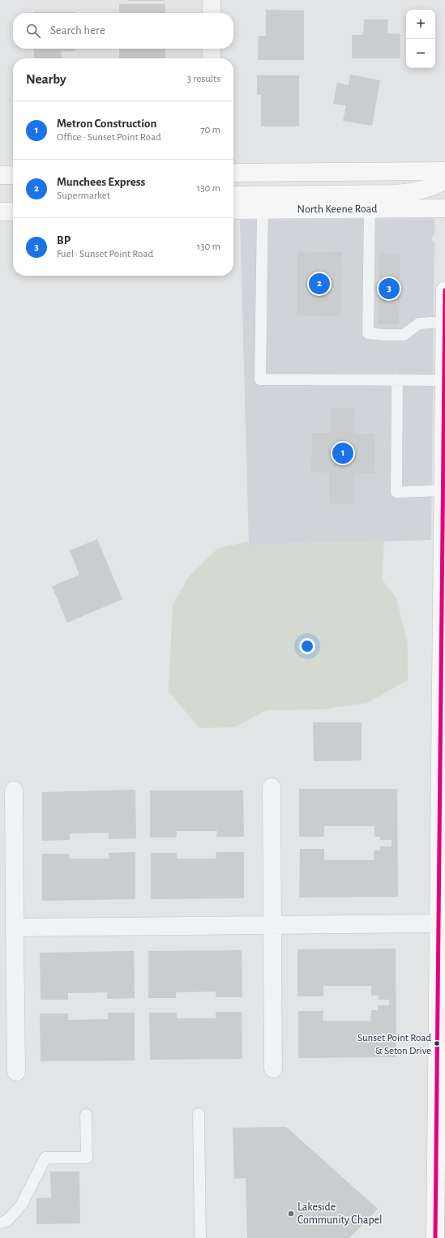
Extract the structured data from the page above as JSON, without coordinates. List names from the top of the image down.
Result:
{
  "streets": {
    "main road": ["North Keene Road"]
  },
  "places": ["Sunset Point Road & Seton Drive", "Lakeside Community Chapel"],
  "page": {
    "map_buttons": ["+", "−"],
    "search": "Search here",
    "heading": ["Nearby", "3 results"],
    "list": [
      {
        "mark": "1",
        "name": "Metron Construction",
        "note": "Office · Sunset Point Road",
        "value": "70 m"
      },
      {
        "mark": "2",
        "name": "Munchees Express",
        "note": "Supermarket",
        "value": "130 m"
      },
      {
        "mark": "3",
        "name": "BP",
        "note": "Fuel · Sunset Point Road",
        "value": "130 m"
      }
    ],
    "pins": ["2", "3", "1"]
  }
}
